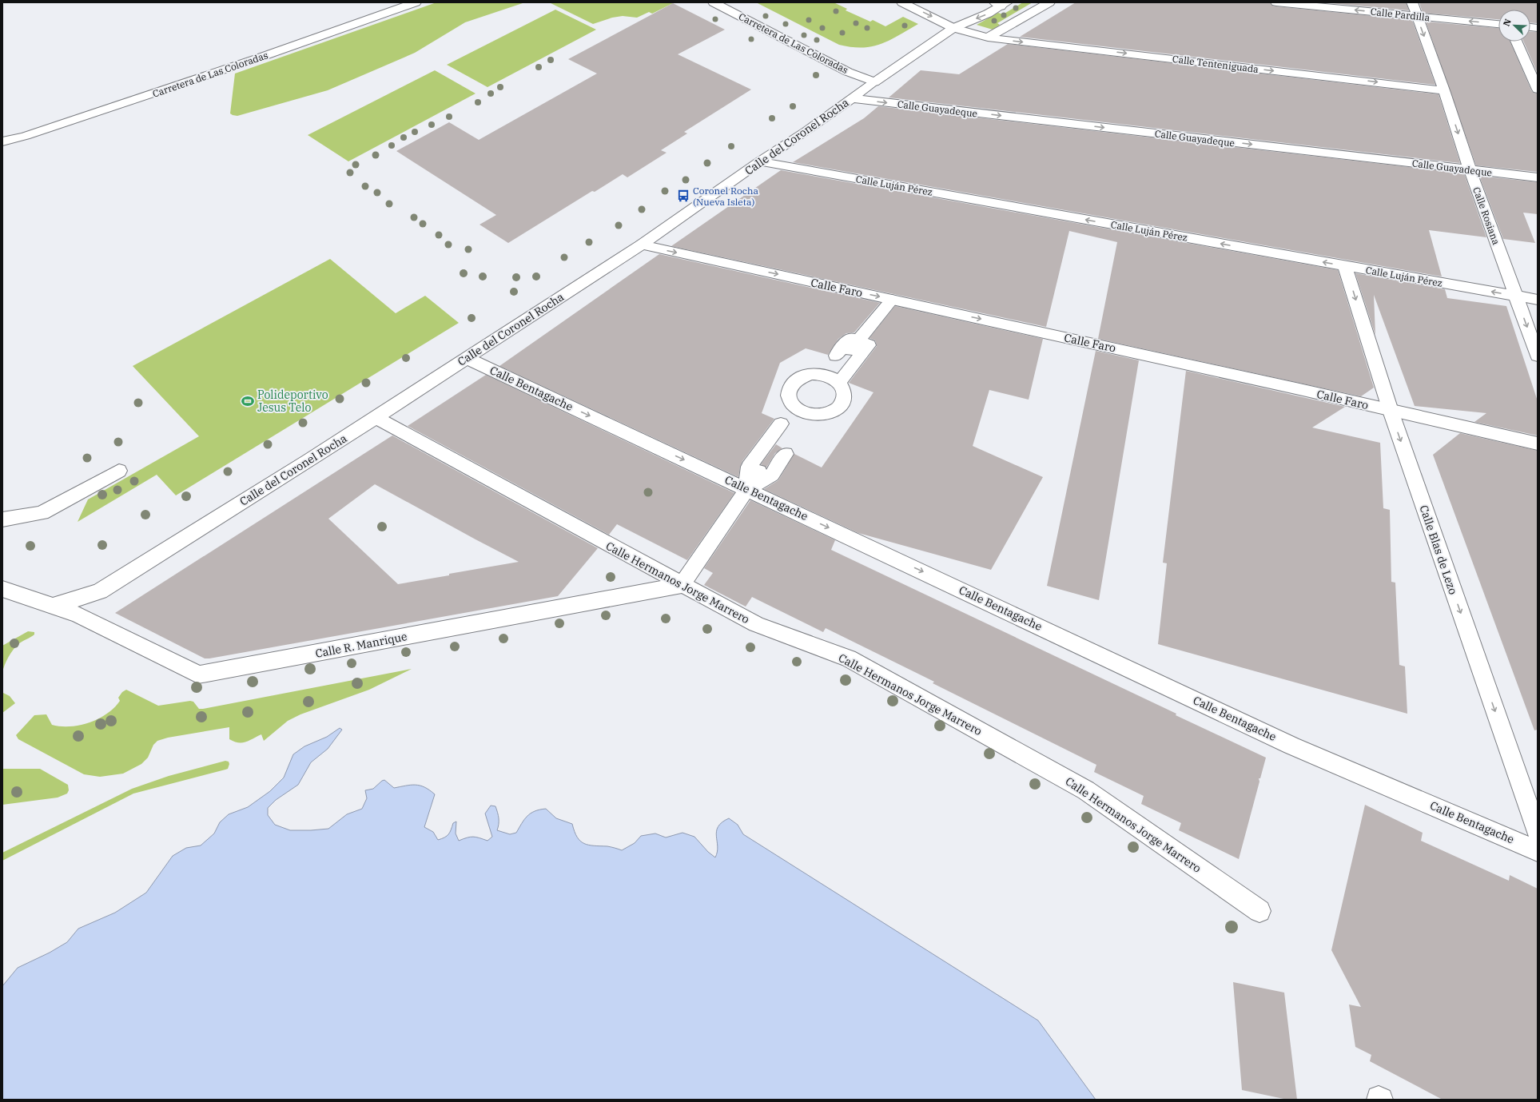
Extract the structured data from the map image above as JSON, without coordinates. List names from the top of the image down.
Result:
{
  "streets": {
    "street": [
      "Calle Pardilla",
      "Carretera de Las Coloradas",
      "Calle Tenteniguada",
      "Calle Guayadeque",
      "Calle del Coronel Rocha",
      "Calle Luján Pérez",
      "Calle Rosiana",
      "Calle Faro",
      "Calle Bentagache",
      "Calle Blas de Lezo",
      "Calle Hermanos Jorge Marrero",
      "Calle R. Manrique"
    ]
  },
  "crossings": [
    ["Calle Pardilla", "Calle Rosiana"],
    ["Carretera de Las Coloradas", "Calle del Coronel Rocha"],
    ["Calle Tenteniguada", "Calle del Coronel Rocha"],
    ["Calle Tenteniguada", "Calle Rosiana"],
    ["Calle Guayadeque", "Calle del Coronel Rocha"],
    ["Calle Guayadeque", "Calle Rosiana"],
    ["Calle del Coronel Rocha", "Calle Luján Pérez"],
    ["Calle del Coronel Rocha", "Calle Faro"],
    ["Calle del Coronel Rocha", "Calle Bentagache"],
    ["Calle del Coronel Rocha", "Calle Hermanos Jorge Marrero"],
    ["Calle del Coronel Rocha", "Calle R. Manrique"],
    ["Calle Luján Pérez", "Calle Rosiana"],
    ["Calle Luján Pérez", "Calle Blas de Lezo"],
    ["Calle Faro", "Calle Blas de Lezo"],
    ["Calle Hermanos Jorge Marrero", "Calle R. Manrique"]
  ],
  "one_way": [
    "Calle Pardilla",
    "Calle Tenteniguada",
    "Calle Guayadeque",
    "Calle Luján Pérez",
    "Calle Rosiana",
    "Calle Faro",
    "Calle Bentagache",
    "Calle Blas de Lezo"
  ],
  "places": {
    "bus stop": ["Coronel Rocha (Nueva Isleta)"],
    "sports": ["Polideportivo Jesus Telo"]
  },
  "north": "top left"
}
